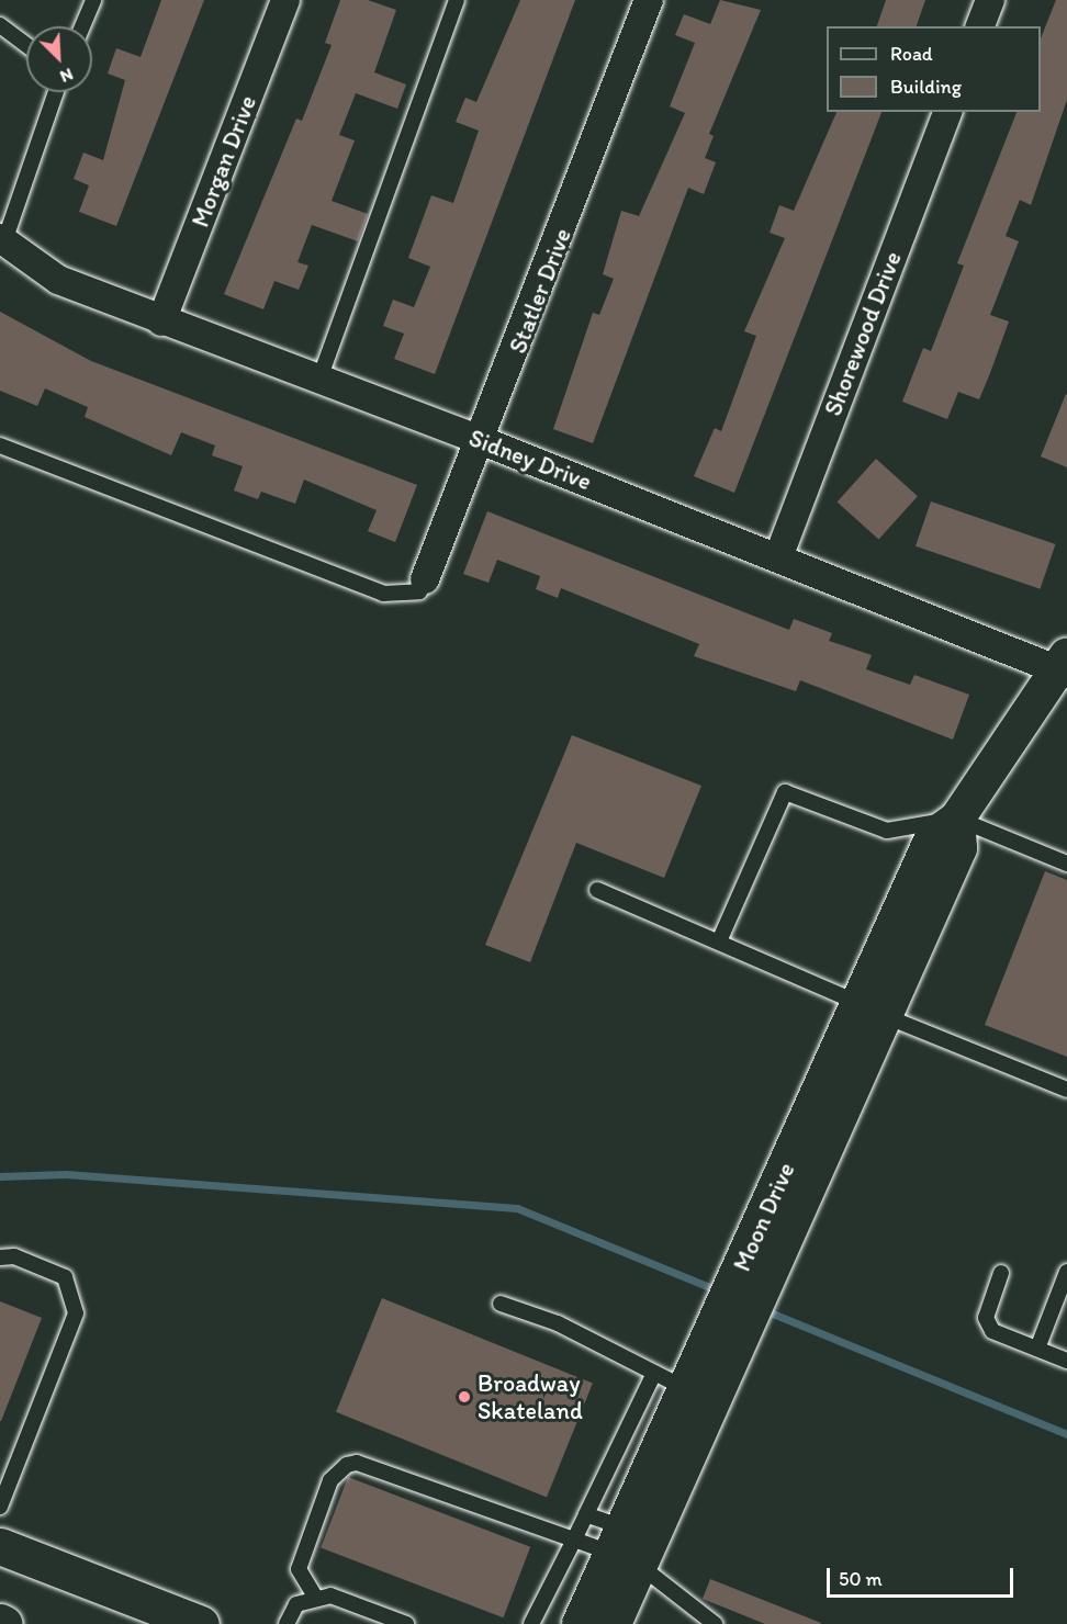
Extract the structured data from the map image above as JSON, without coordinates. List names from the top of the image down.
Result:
{
  "streets": {
    "street": [
      "Morgan Drive",
      "Statler Drive",
      "Shorewood Drive",
      "Sidney Drive",
      "Moon Drive"
    ]
  },
  "crossings": [
    ["Morgan Drive", "Sidney Drive"],
    ["Statler Drive", "Sidney Drive"],
    ["Shorewood Drive", "Sidney Drive"]
  ],
  "places": ["Broadway Skateland"],
  "legend": ["Road", "Building"],
  "scale_bar": "50 m",
  "north": "bottom right"
}
